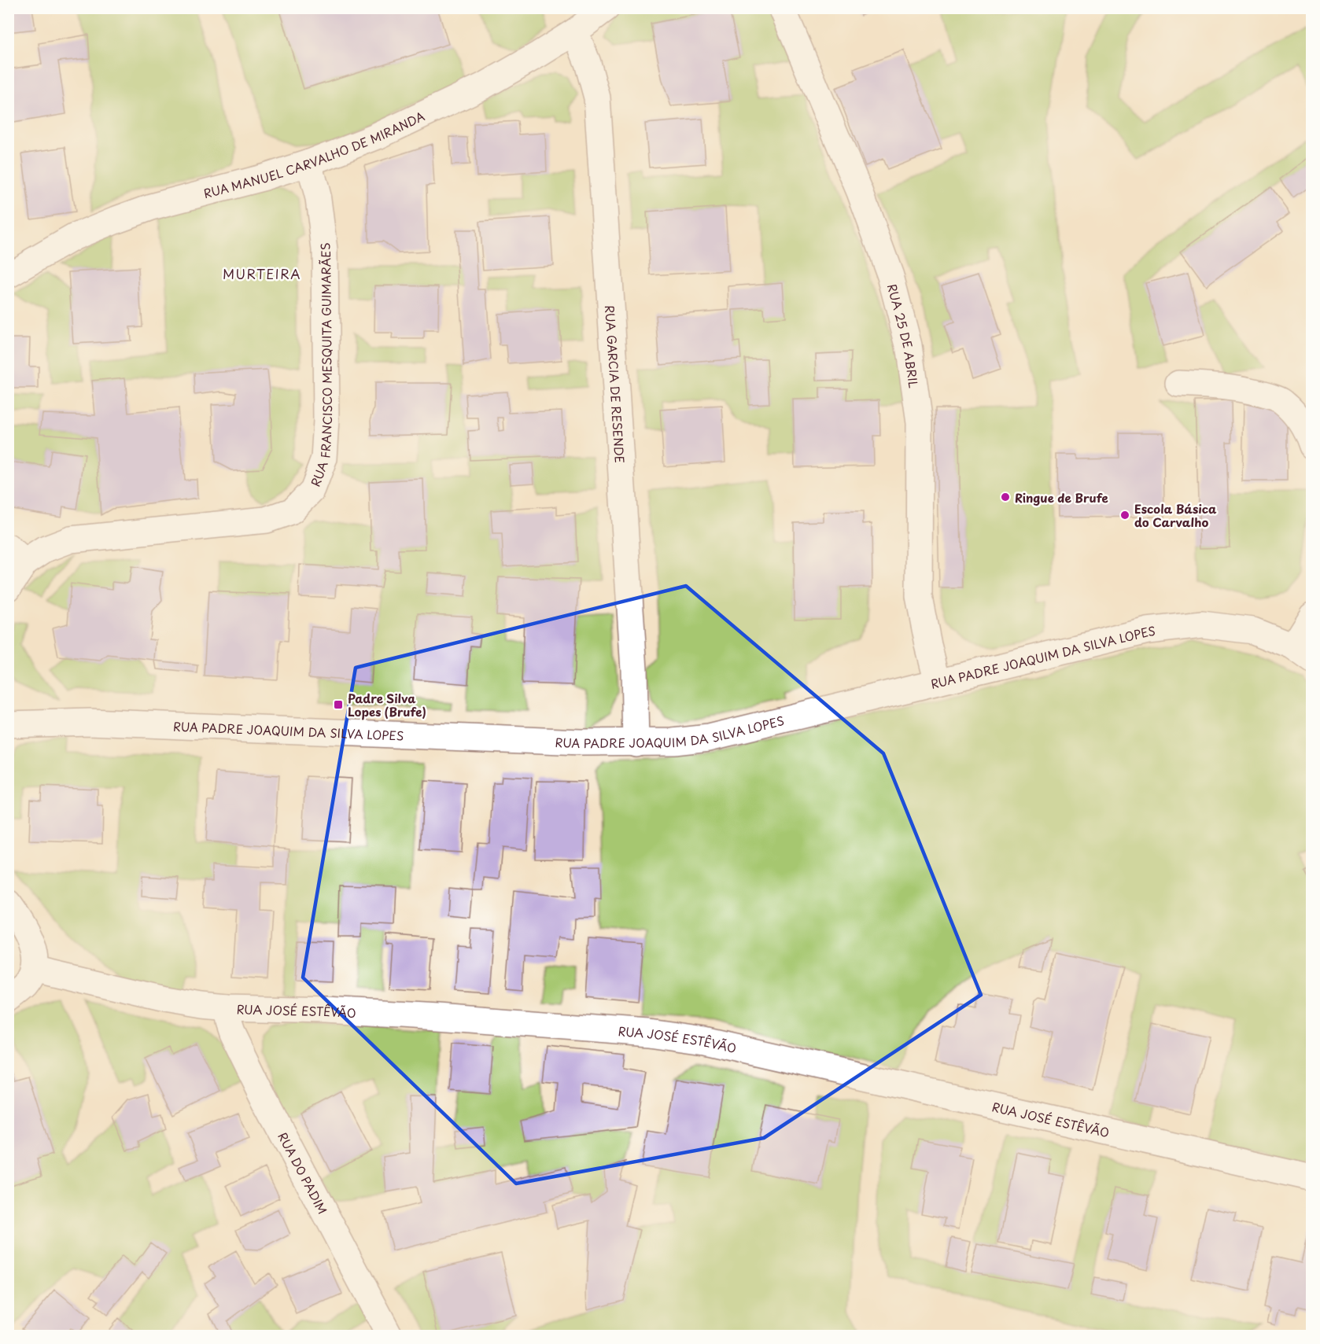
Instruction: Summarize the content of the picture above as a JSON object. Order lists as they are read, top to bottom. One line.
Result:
{"streets":{"street":["RUA MANUEL CARVALHO DE MIRANDA","RUA 25 DE ABRIL","RUA FRANCISCO MESQUITA GUIMARÃES","RUA GARCIA DE RESENDE","RUA PADRE JOAQUIM DA SILVA LOPES","RUA JOSÉ ESTÊVÃO","RUA DO PADIM"]},"crossings":[["RUA MANUEL CARVALHO DE MIRANDA","RUA FRANCISCO MESQUITA GUIMARÃES"],["RUA MANUEL CARVALHO DE MIRANDA","RUA GARCIA DE RESENDE"],["RUA 25 DE ABRIL","RUA PADRE JOAQUIM DA SILVA LOPES"],["RUA GARCIA DE RESENDE","RUA PADRE JOAQUIM DA SILVA LOPES"],["RUA JOSÉ ESTÊVÃO","RUA DO PADIM"]],"districts":["MURTEIRA"],"places":{"other":["Ringue de Brufe","Escola Básica do Carvalho"],"transit":["Padre Silva Lopes (Brufe)"]}}
